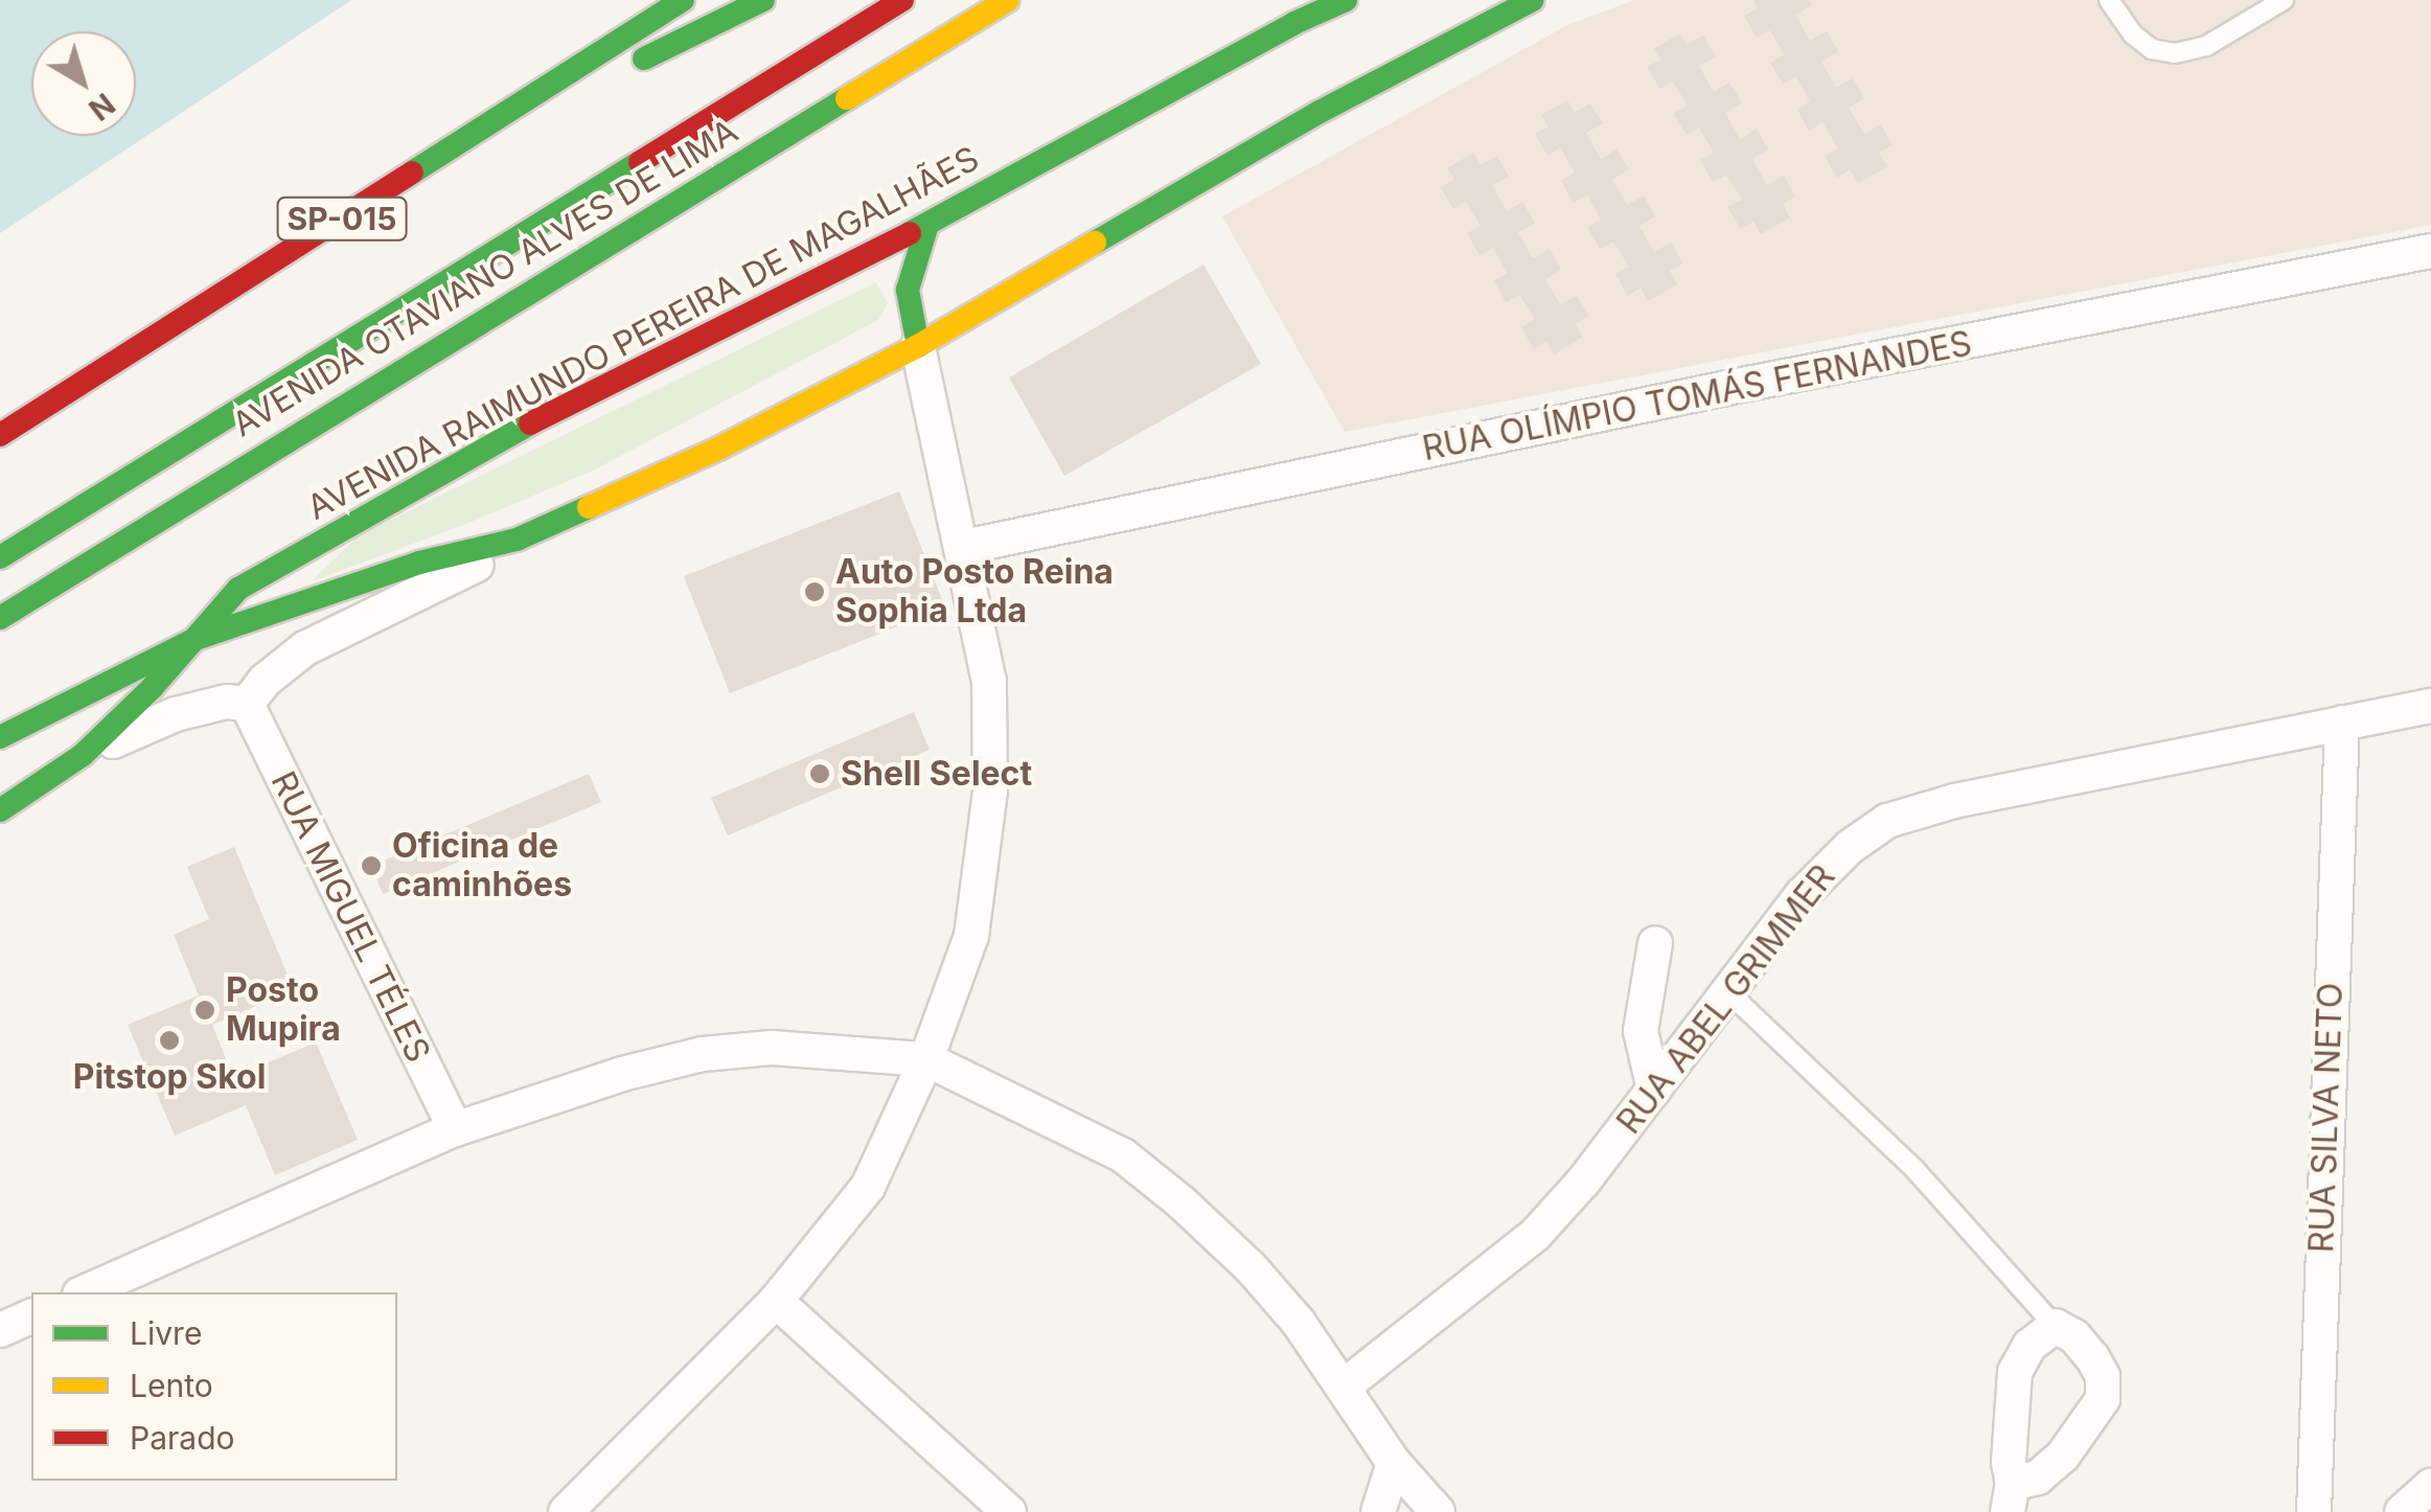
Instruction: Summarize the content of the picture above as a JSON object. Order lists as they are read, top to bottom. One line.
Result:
{"streets":{"main road":["SP-015","AVENIDA OTAVIANO ALVES DE LIMA","AVENIDA RAIMUNDO PEREIRA DE MAGALHÃES"],"street":["RUA OLÍMPIO TOMÁS FERNANDES","RUA MIGUEL TÉLES","RUA ABEL GRIMMER","RUA SILVA NETO"]},"crossings":[["RUA ABEL GRIMMER","RUA SILVA NETO"]],"places":["Auto Posto Reina Sophia Ltda","Shell Select","Oficina de caminhões","Posto Mupira","Pitstop Skol"],"legend":["Livre","Lento","Parado"],"north":"bottom right"}
